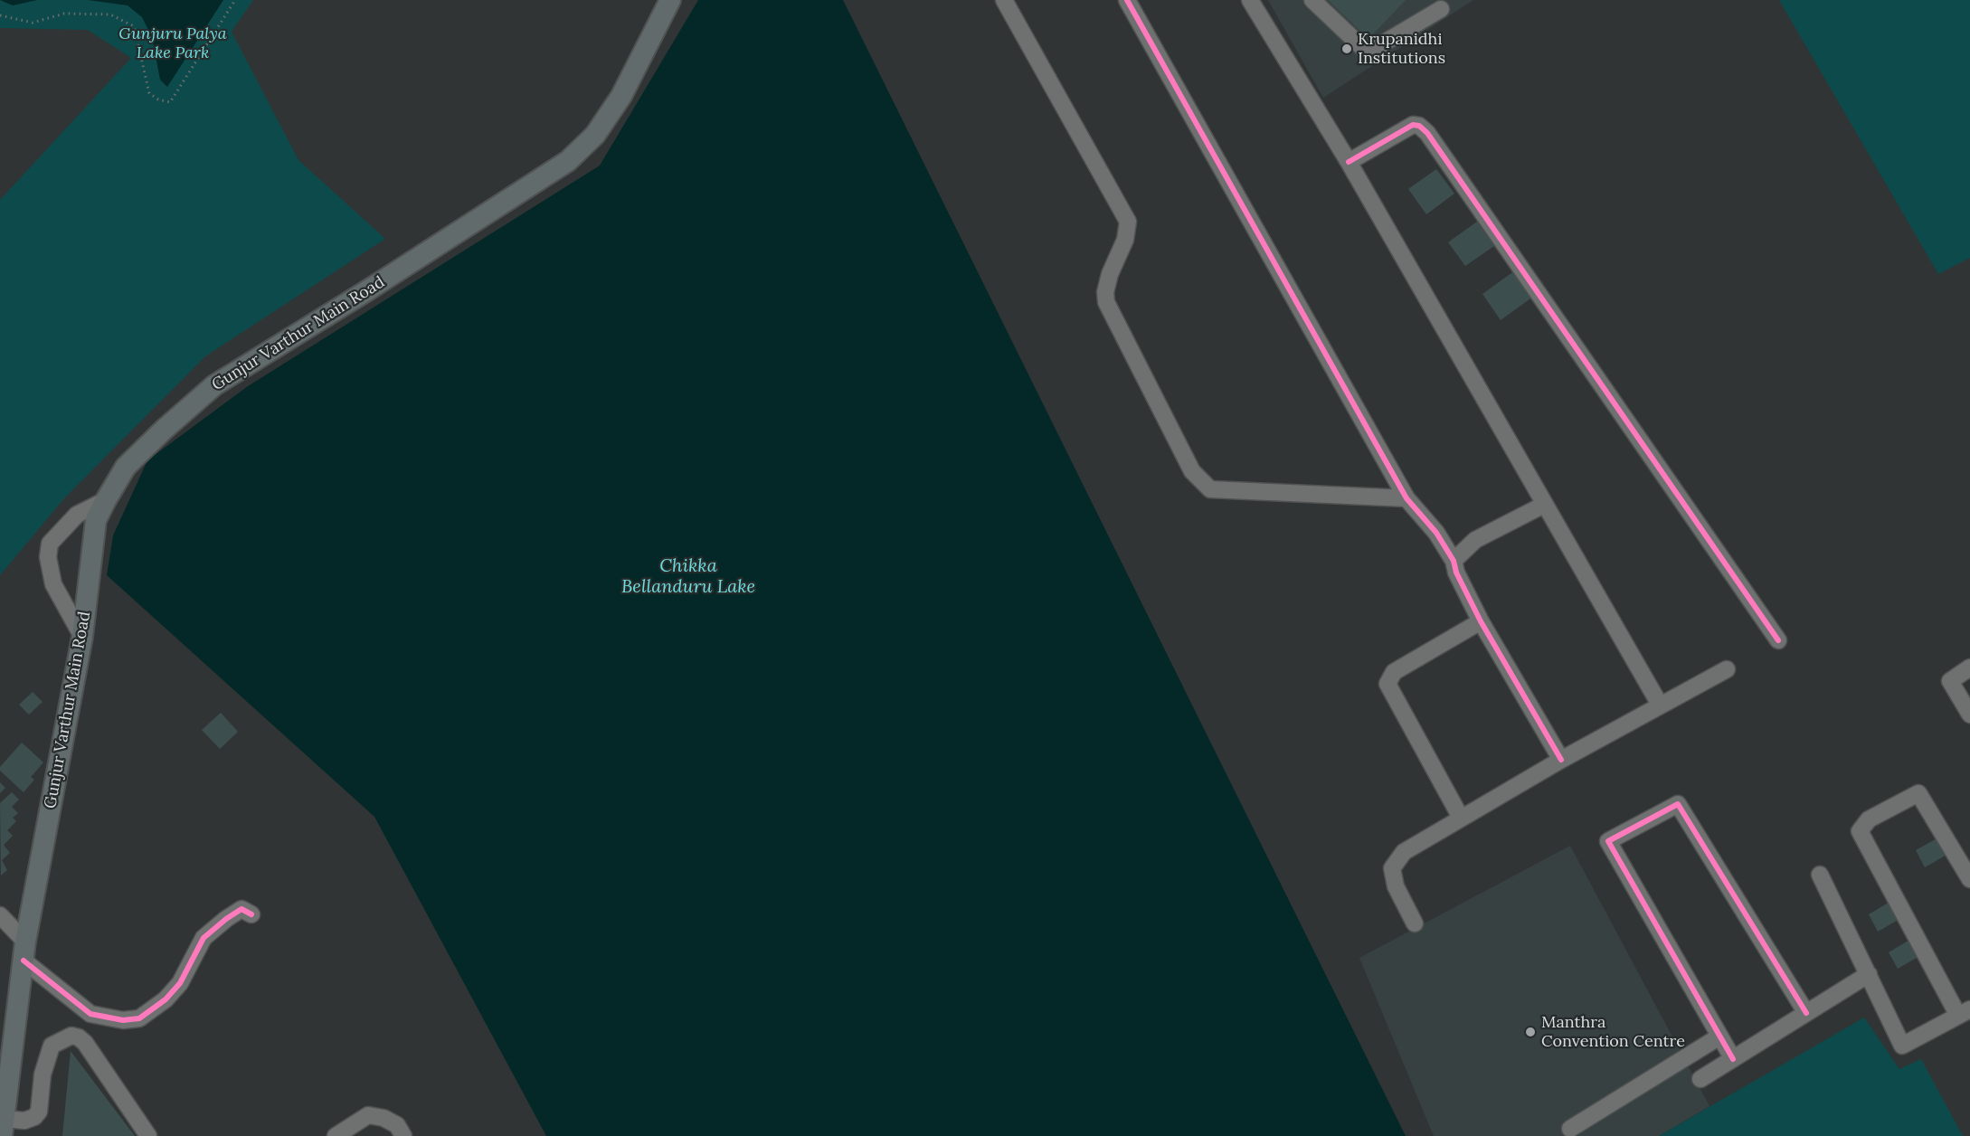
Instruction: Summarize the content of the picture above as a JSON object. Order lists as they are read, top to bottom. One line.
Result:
{"streets":{"main road":["Gunjur Varthur Main Road"]},"water":["Chikka Bellanduru Lake"],"parks":["Gunjuru Palya Lake Park"],"places":["Krupanidhi Institutions","Manthra Convention Centre"]}
